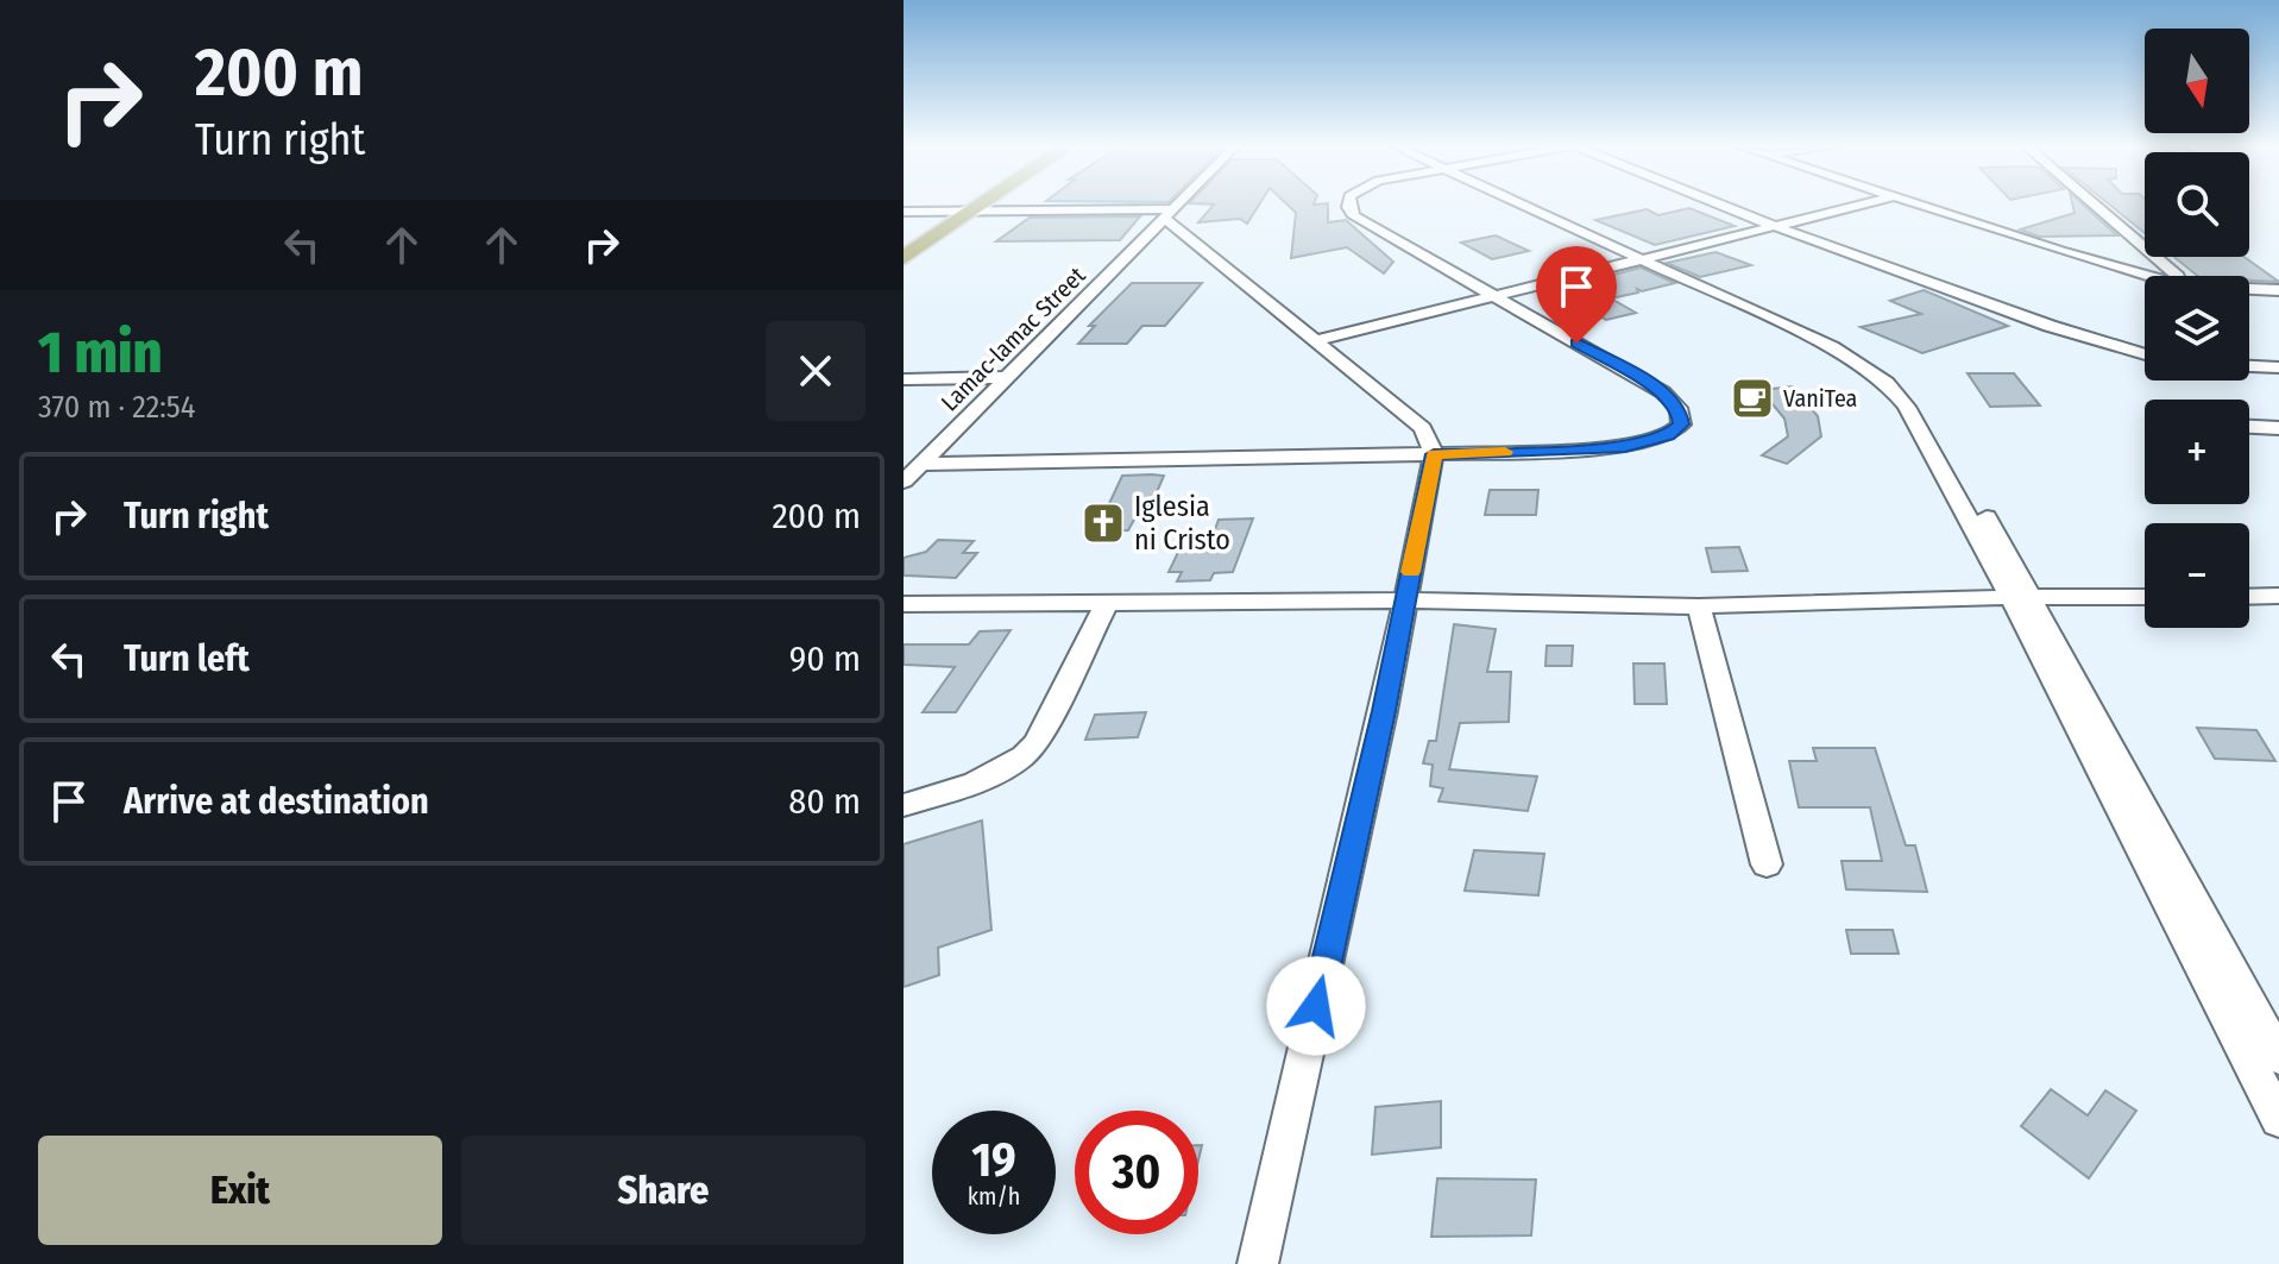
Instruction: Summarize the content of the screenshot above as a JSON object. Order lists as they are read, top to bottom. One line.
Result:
{"streets":{"street":["Lamac-lamac Street"]},"places":{"cafe":["VaniTea"],"church":["Iglesia ni Cristo"]},"north":"bottom","page":{"turn":["200 m","Turn right"],"map_buttons":["+","−"],"heading":["1 min","370 m · 22:54"],"list":[{"name":"Turn right","value":"200 m"},{"name":"Turn left","value":"90 m"},{"name":"Arrive at destination","value":"80 m"}],"speed":"19 km/h","limit":"30","buttons":["Exit","Share"]}}
